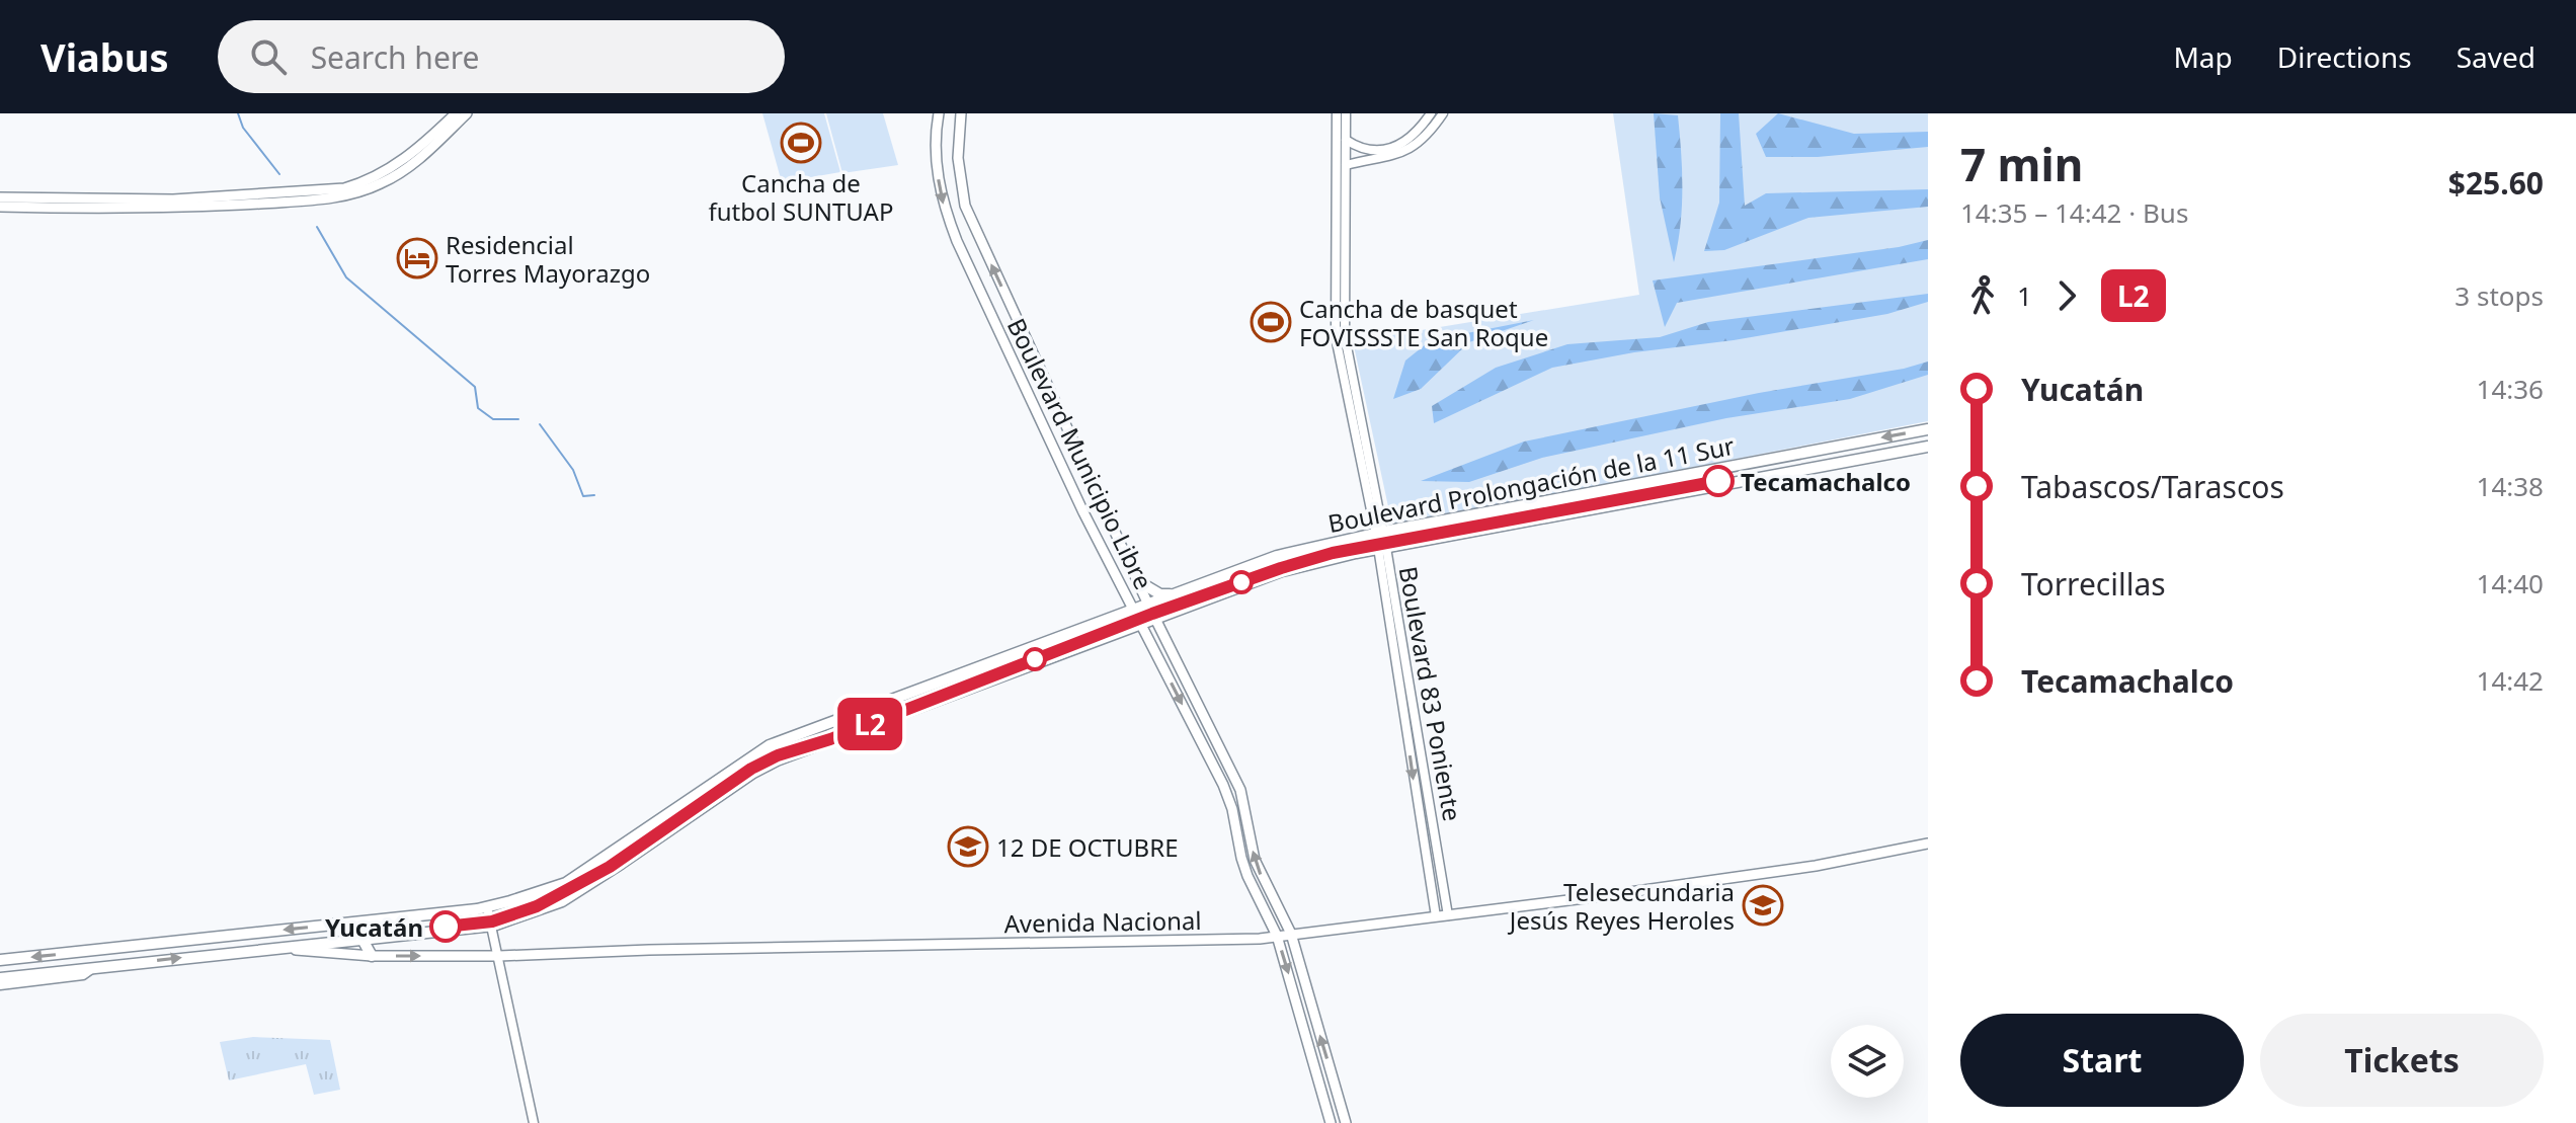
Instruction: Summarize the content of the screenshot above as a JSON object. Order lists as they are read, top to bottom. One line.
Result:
{"streets":{"main road":["Boulevard Municipio Libre","Boulevard Prolongación de la 11 Sur","Avenida Nacional"],"street":["Boulevard 83 Poniente"]},"crossings":[["Boulevard Municipio Libre","Boulevard Prolongación de la 11 Sur"],["Boulevard Municipio Libre","Avenida Nacional"],["Boulevard Prolongación de la 11 Sur","Boulevard 83 Poniente"],["Boulevard Prolongación de la 11 Sur","Avenida Nacional"],["Boulevard 83 Poniente","Avenida Nacional"]],"places":{"sports":["Cancha de futbol SUNTUAP","Cancha de basquet FOVISSSTE San Roque"],"hotel":["Residencial Torres Mayorazgo"],"other":["Tecamachalco","Yucatán"],"school or university":["12 DE OCTUBRE","Telesecundaria Jesús Reyes Heroles"]},"lines":["bus line L2"],"page":{"header":"Viabus","search":"Search here","nav":["Map","Directions","Saved"],"on_map":"L2","heading":["7 min","14:35 – 14:42 · Bus","$25.60"],"legs":["1","L2","3 stops"],"list":[{"name":"Yucatán","value":"14:36"},{"name":"Tabascos/Tarascos","value":"14:38"},{"name":"Torrecillas","value":"14:40"},{"name":"Tecamachalco","value":"14:42"}],"buttons":["Start","Tickets"]}}
